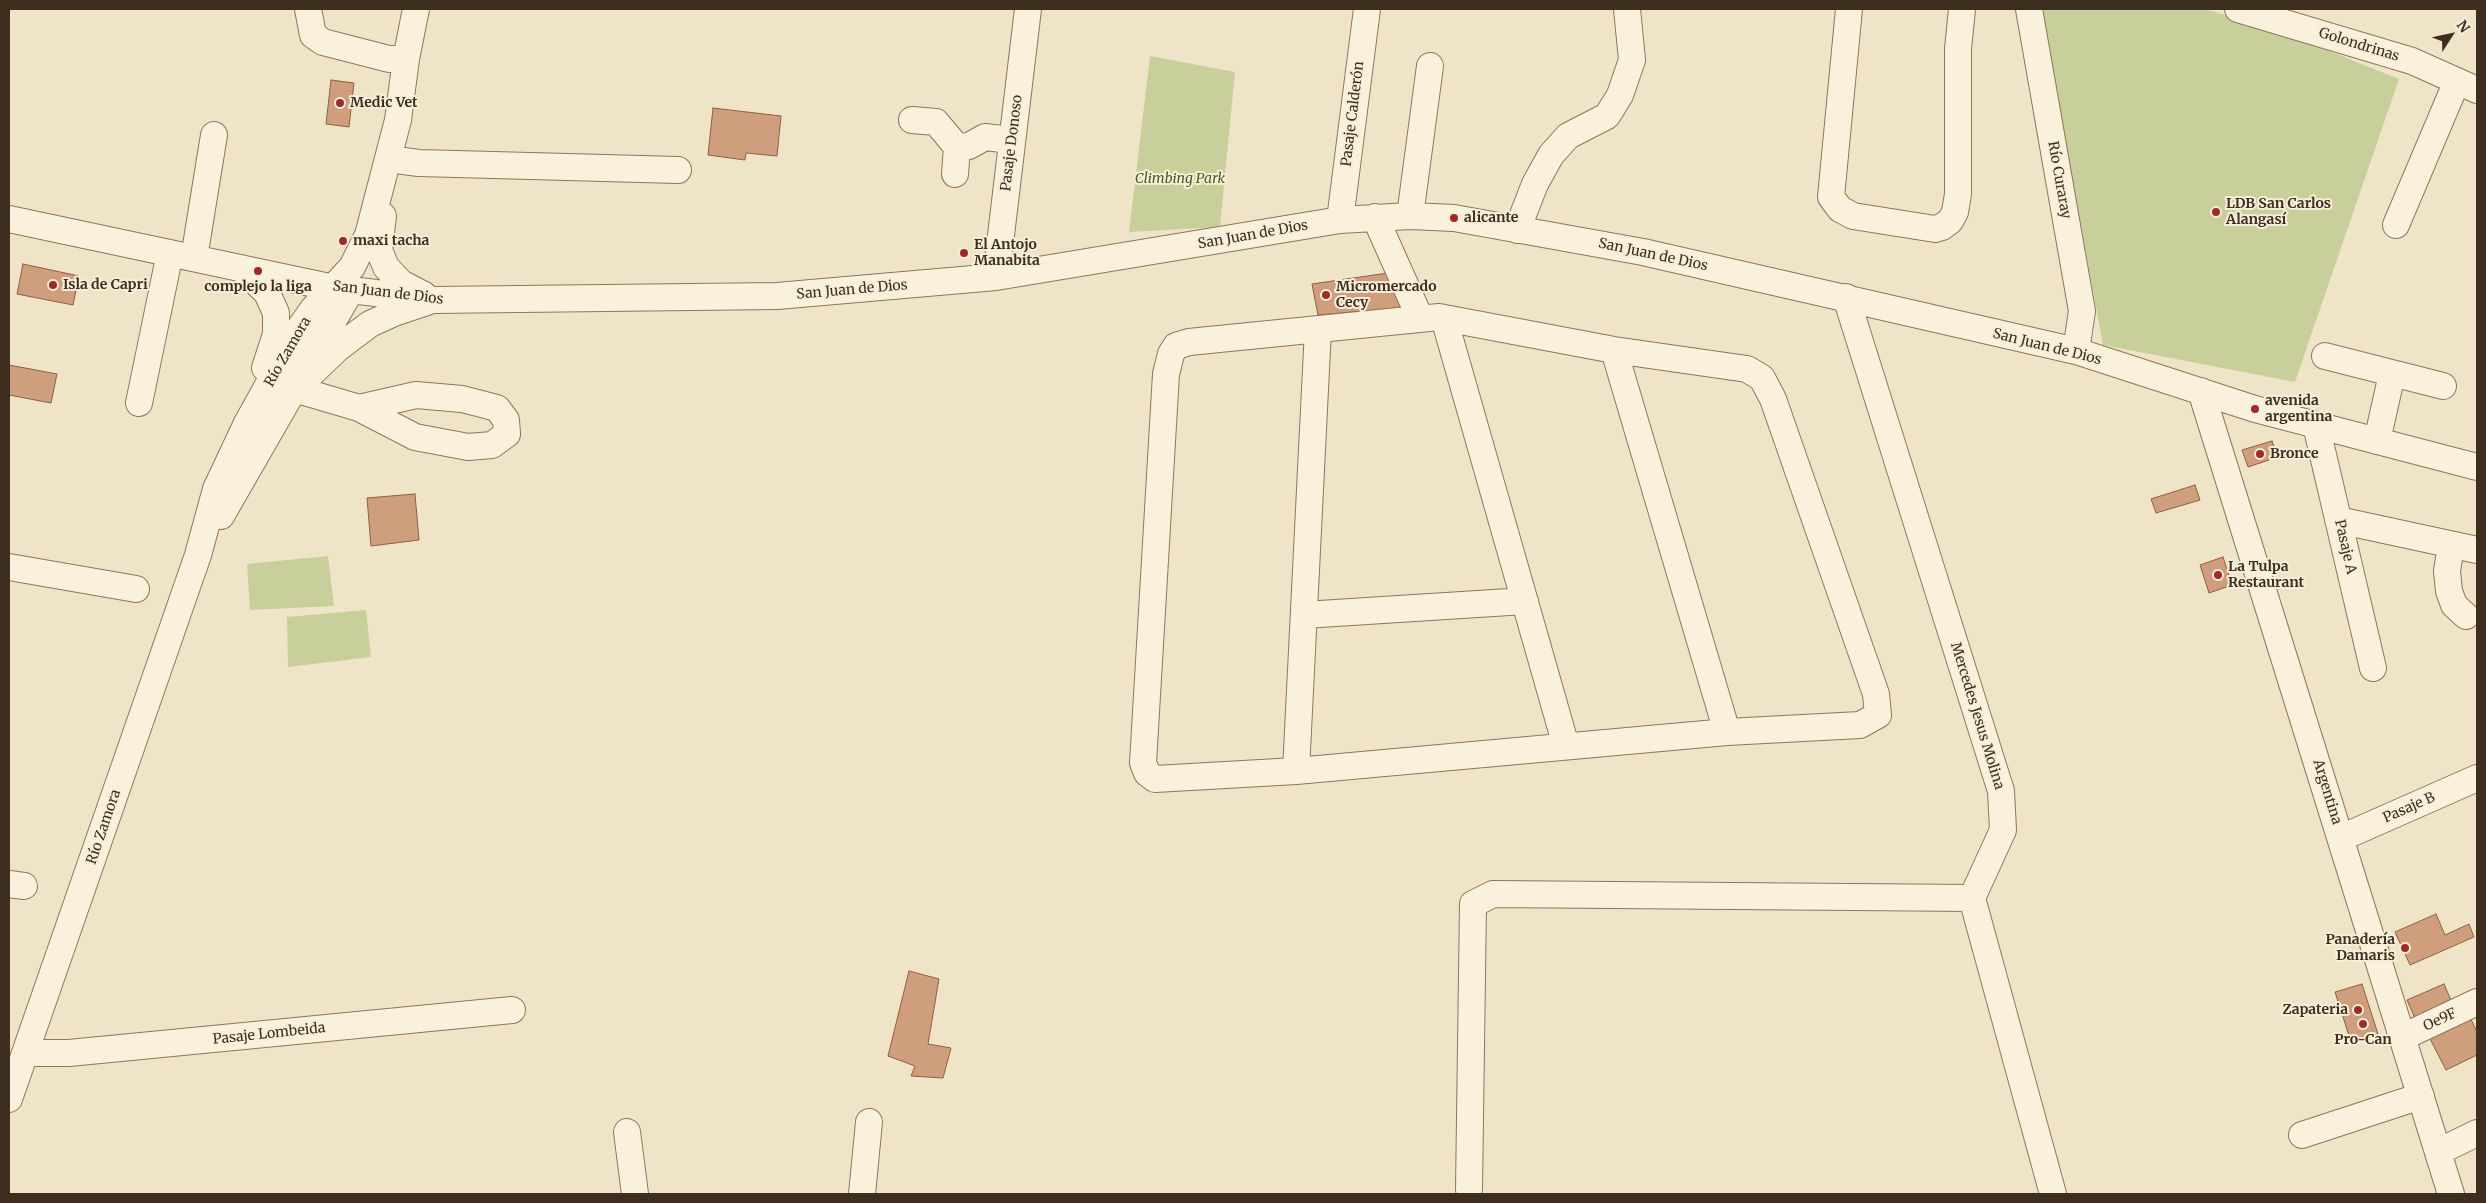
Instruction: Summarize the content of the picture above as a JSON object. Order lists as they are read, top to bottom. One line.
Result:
{"streets":{"street":["Golondrinas","Pasaje Calderón","Pasaje Donoso","Río Curaray","San Juan de Dios","Río Zamora","Pasaje A","Mercedes Jesus Molina","Argentina","Pasaje B","Oe9F","Pasaje Lombeida"]},"crossings":[["Pasaje Calderón","San Juan de Dios"],["Pasaje Donoso","San Juan de Dios"],["Río Curaray","San Juan de Dios"],["San Juan de Dios","Río Zamora"],["San Juan de Dios","Pasaje A"],["San Juan de Dios","Mercedes Jesus Molina"],["San Juan de Dios","Argentina"],["Río Zamora","Pasaje Lombeida"],["Argentina","Pasaje B"],["Argentina","Oe9F"]],"parks":["Climbing Park"],"places":["Medic Vet","LDB San Carlos Alangasí","alicante","maxi tacha","El Antojo Manabita","complejo la liga","Isla de Capri","Micromercado Cecy","avenida argentina","Bronce","La Tulpa Restaurant","Panadería Damaris","Zapateria","Pro-Can"],"north":"top right"}
